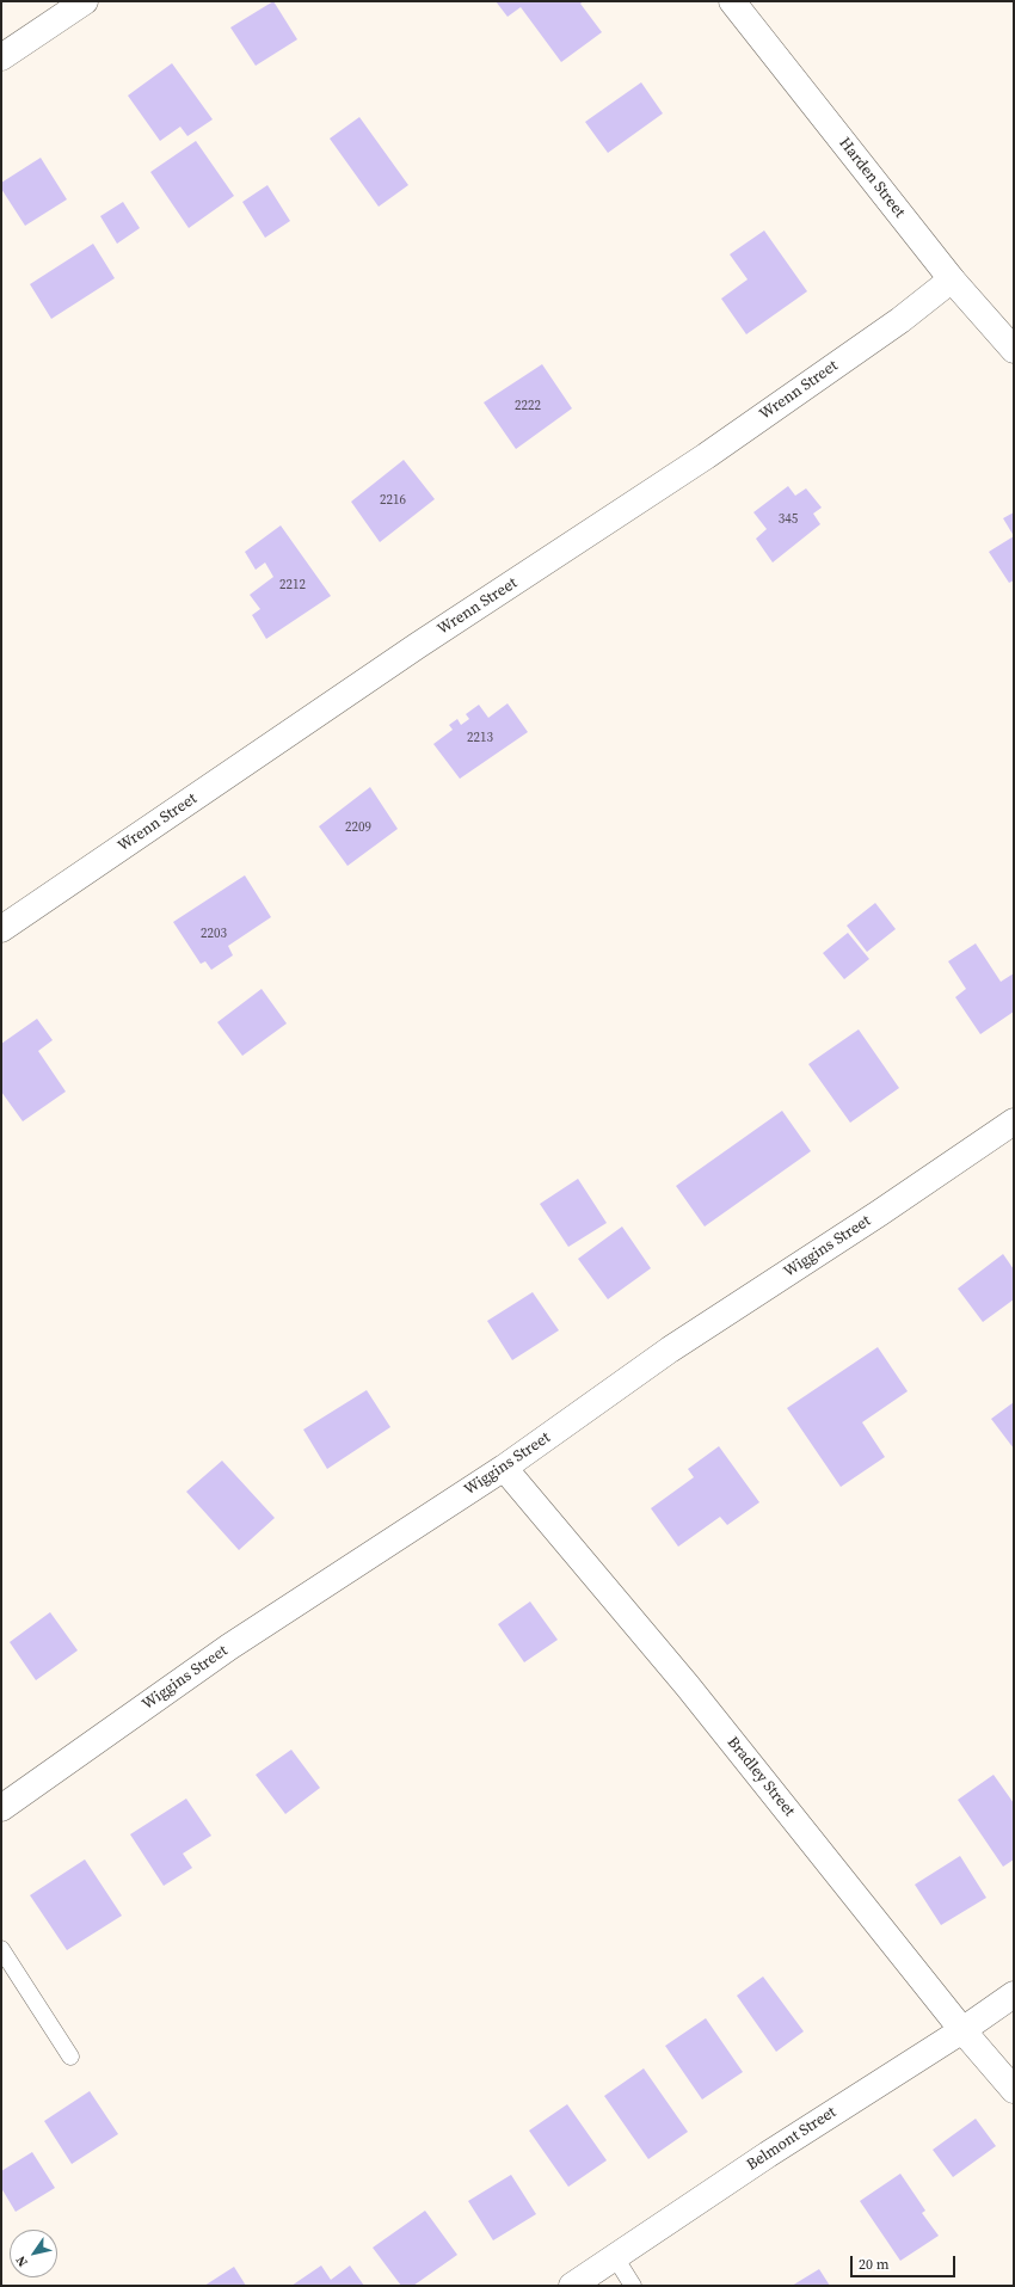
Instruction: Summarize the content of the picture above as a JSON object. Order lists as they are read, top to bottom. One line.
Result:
{"streets":{"street":["Harden Street","Wrenn Street","Wiggins Street","Bradley Street","Belmont Street"]},"crossings":[["Harden Street","Wrenn Street"],["Wiggins Street","Bradley Street"],["Bradley Street","Belmont Street"]],"house_numbers":["2222","2216","345","2212","2213","2209","2203"],"scale_bar":"20 m","north":"bottom left"}
